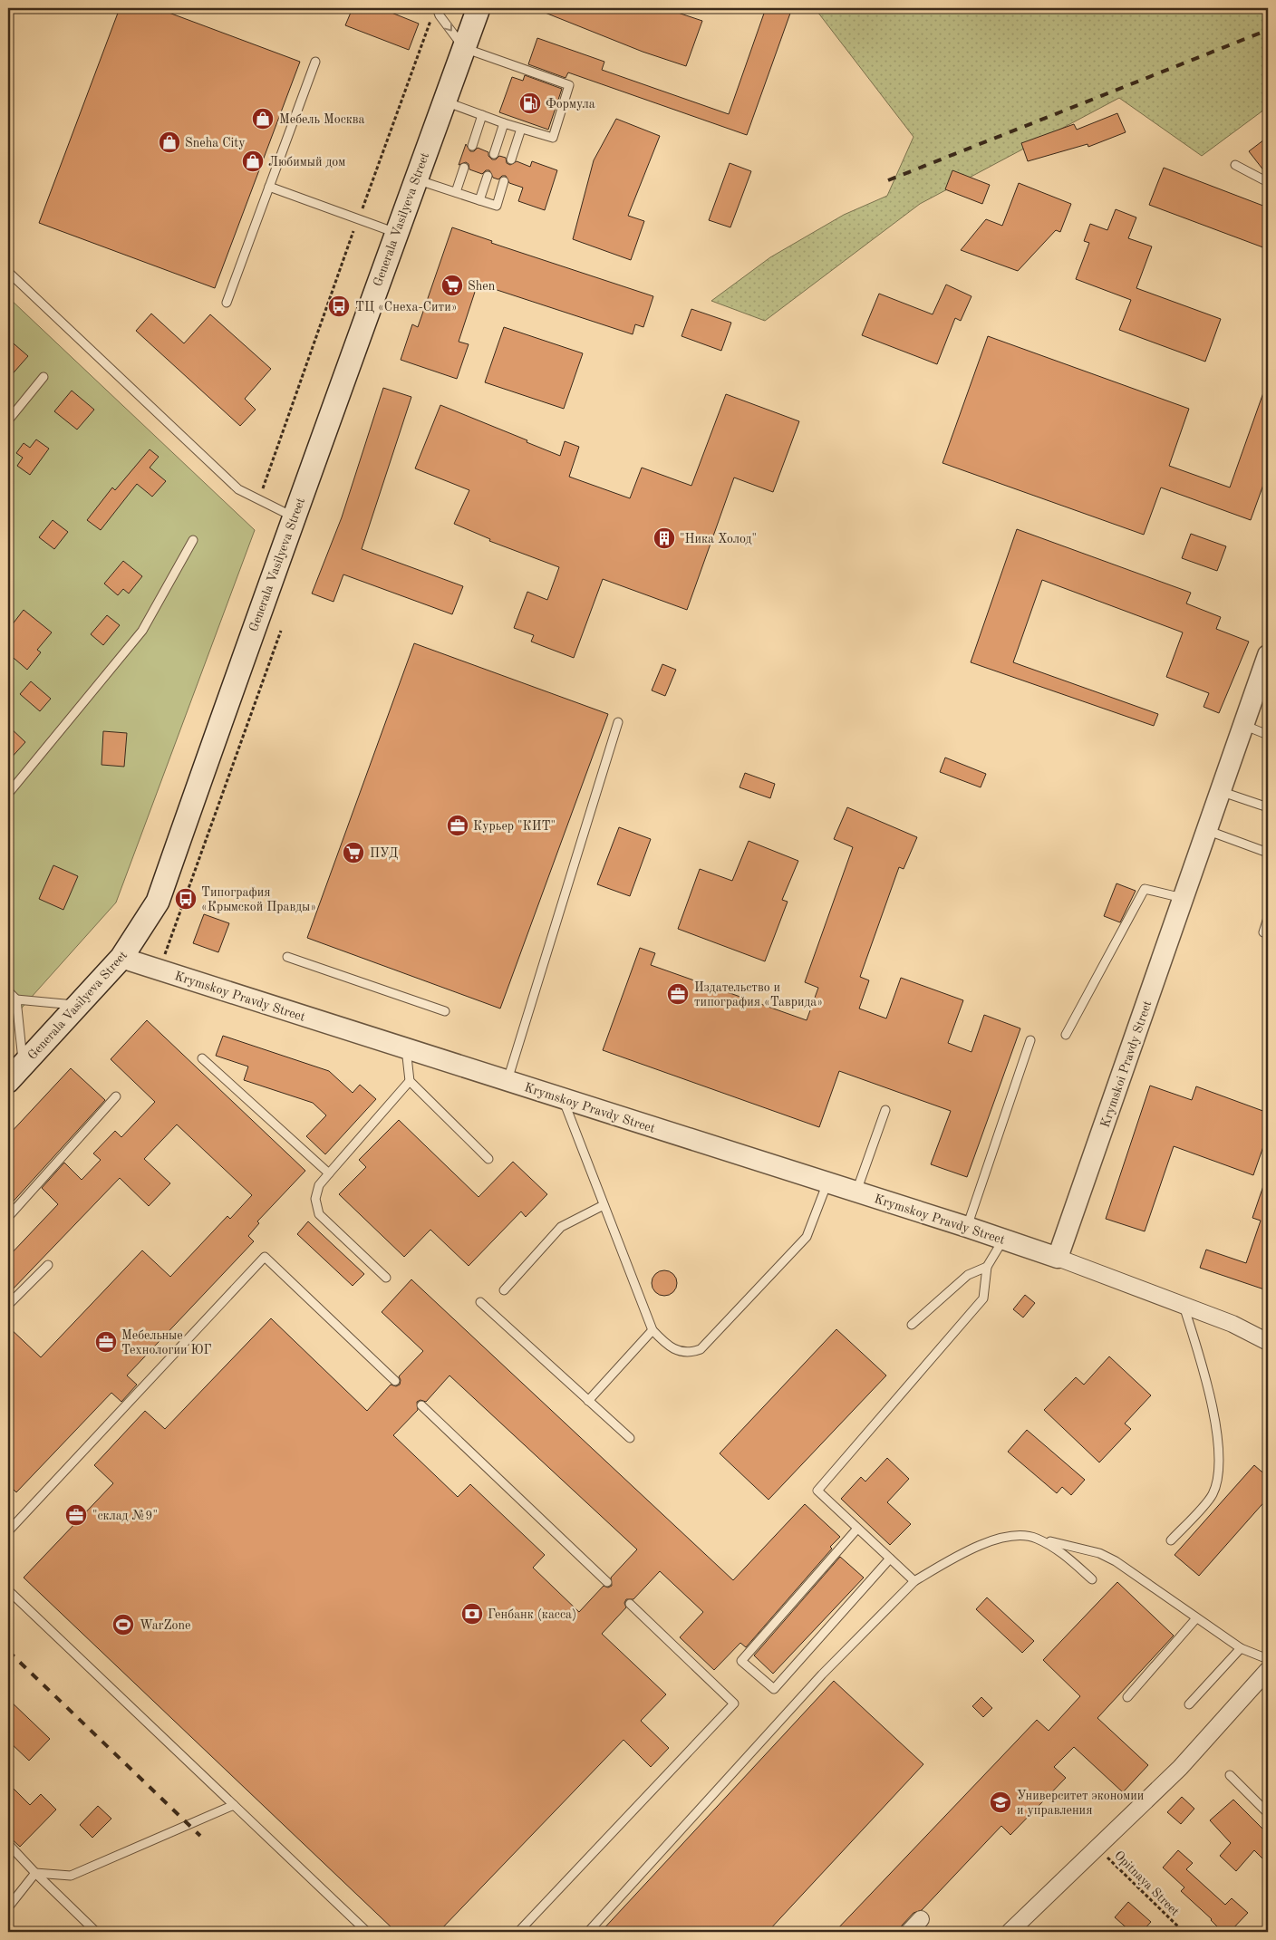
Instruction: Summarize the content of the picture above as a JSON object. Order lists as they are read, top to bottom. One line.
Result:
{"streets":{"main road":["Generala Vasilyeva Street"],"street":["Krymskoy Pravdy Street","Krymskoi Pravdy Street"],"path":["Opitnaya Street"]},"crossings":[["Generala Vasilyeva Street","Krymskoy Pravdy Street"],["Krymskoy Pravdy Street","Krymskoi Pravdy Street"]],"places":{"fuel station":["Формула"],"shop":["Мебель Москва","Sneha City","Любимый дом"],"supermarket":["Shen","ПУД"],"bus stop":["ТЦ «Снеха-Сити»","Типография «Крымской Правды»"],"building":["\"Ника Холод\""],"office":["Курьер \"КИТ\"","Издательство и типография «Таврида»","Мебельные Технологии ЮГ","\"склад №9\""],"bank":["Генбанк (касса)"],"sports":["WarZone"],"school or university":["Университет экономии и управления"]}}
